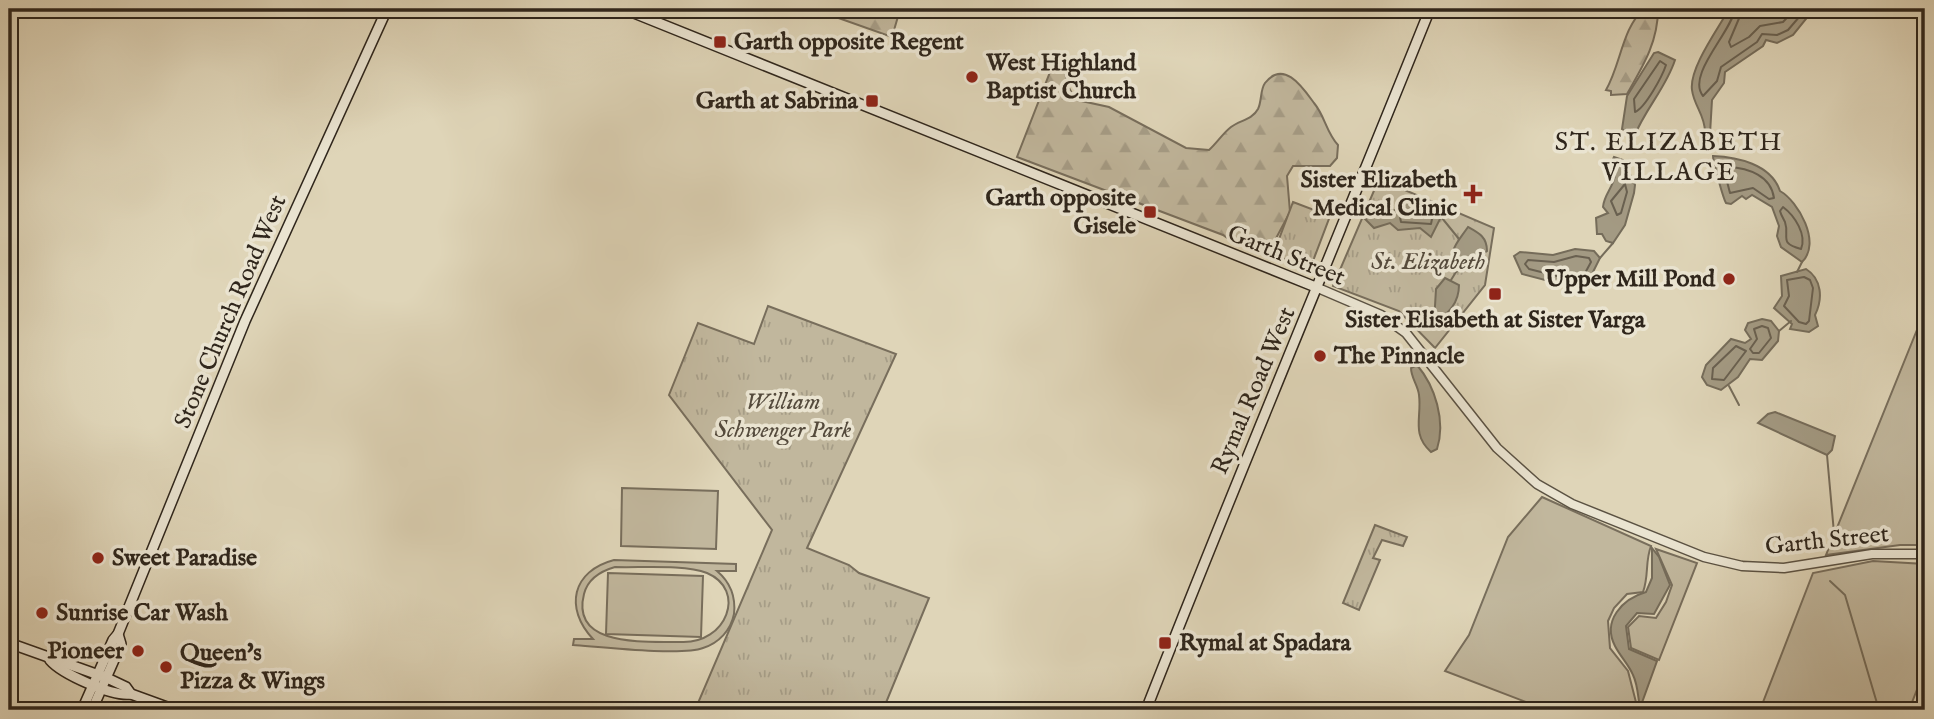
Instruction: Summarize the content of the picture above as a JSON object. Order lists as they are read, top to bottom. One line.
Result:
{"streets":{"main road":["Garth Street","Stone Church Road West","Rymal Road West"]},"crossings":[["Garth Street","Rymal Road West"]],"districts":["ST. ELIZABETH VILLAGE"],"parks":["St. Elizabeth","William Schwenger Park"],"places":{"transit":["Garth opposite Regent","Garth at Sabrina","Garth opposite Gisele","Sister Elisabeth at Sister Varga","Rymal at Spadara"],"other":["West Highland Baptist Church","Upper Mill Pond","The Pinnacle","Sweet Paradise","Sunrise Car Wash","Pioneer","Queen's Pizza & Wings"],"health":["Sister Elizabeth Medical Clinic"]}}
